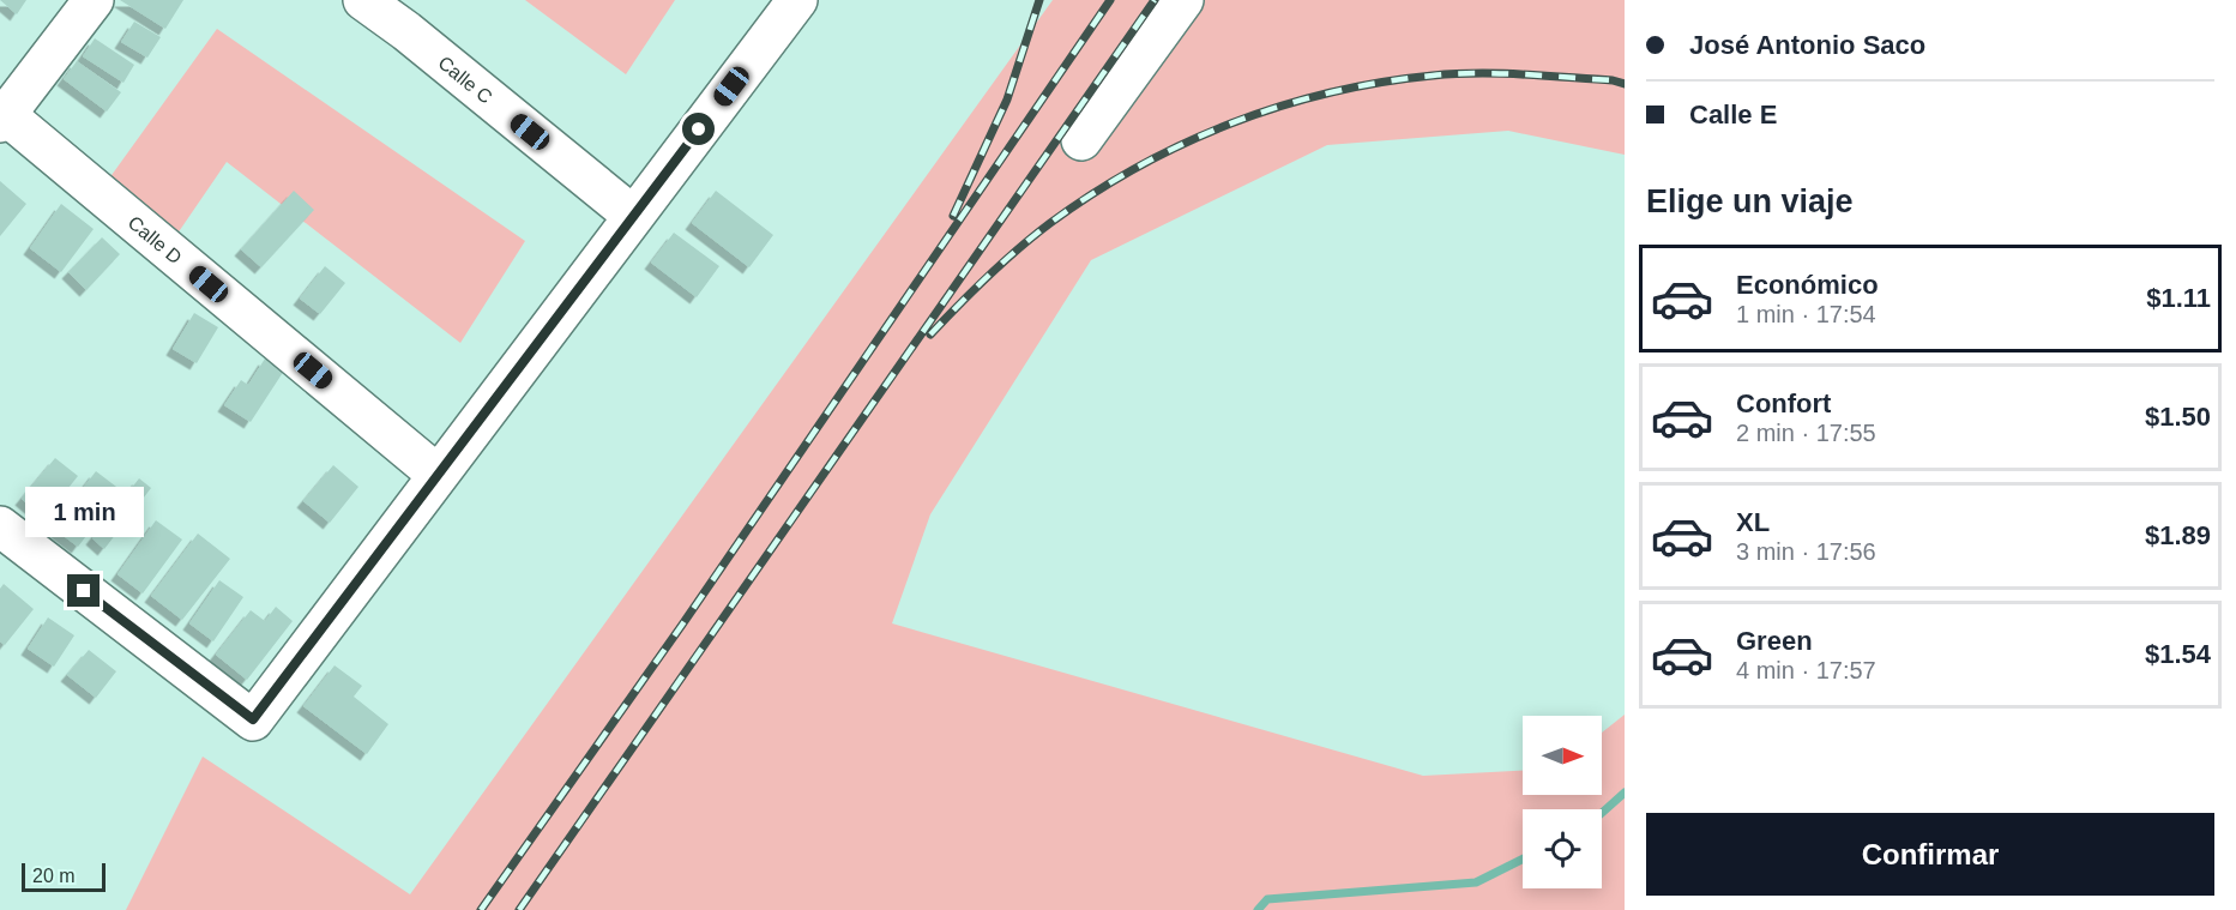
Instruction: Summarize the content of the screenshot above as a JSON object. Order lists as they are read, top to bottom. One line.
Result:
{"streets":{"street":["Calle C","Calle D"]},"scale_bar":"20 m","north":"right","page":{"banner":["José Antonio Saco","Calle E"],"heading":"Elige un viaje","list":[{"name":"Económico","note":"1 min · 17:54","value":"$1.11"},{"name":"Confort","note":"2 min · 17:55","value":"$1.50"},{"name":"XL","note":"3 min · 17:56","value":"$1.89"},{"name":"Green","note":"4 min · 17:57","value":"$1.54"}],"bubble":"1 min","buttons":"Confirmar","scale":"20 m"}}
